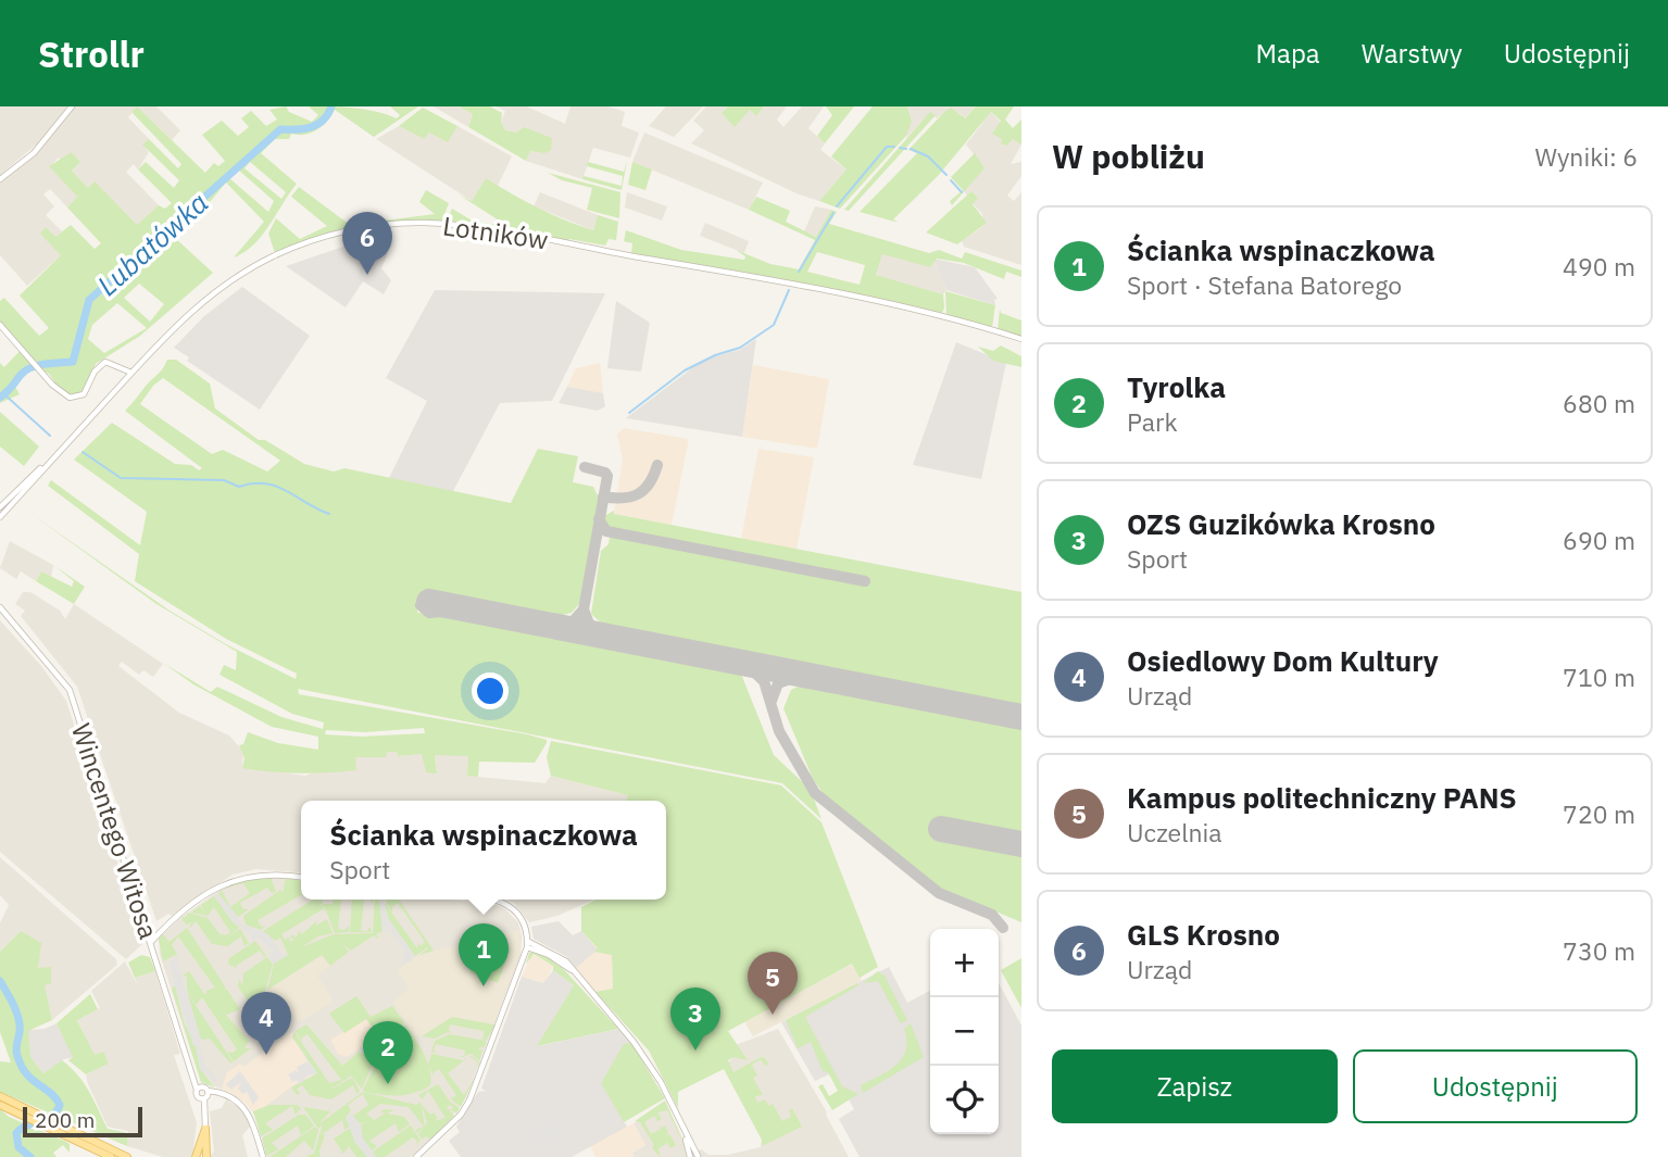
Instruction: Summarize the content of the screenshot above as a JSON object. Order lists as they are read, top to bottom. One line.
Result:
{"streets":{"street":["Lotników","Wincentego Witosa"]},"water":["Lubatówka"],"scale_bar":"200 m","page":{"header":"Strollr","nav":["Mapa","Warstwy","Udostępnij"],"heading":["W pobliżu","Wyniki: 6"],"list":[{"mark":"1","name":"Ścianka wspinaczkowa","note":"Sport · Stefana Batorego","value":"490 m"},{"mark":"2","name":"Tyrolka","note":"Park","value":"680 m"},{"mark":"3","name":"OZS Guzikówka Krosno","note":"Sport","value":"690 m"},{"mark":"4","name":"Osiedlowy Dom Kultury","note":"Urząd","value":"710 m"},{"mark":"5","name":"Kampus politechniczny PANS","note":"Uczelnia","value":"720 m"},{"mark":"6","name":"GLS Krosno","note":"Urząd","value":"730 m"}],"pins":["6","1","5","3","4","2"],"popup":["Ścianka wspinaczkowa","Sport"],"map_buttons":["+","−"],"buttons":["Zapisz","Udostępnij"],"scale":"200 m"}}
